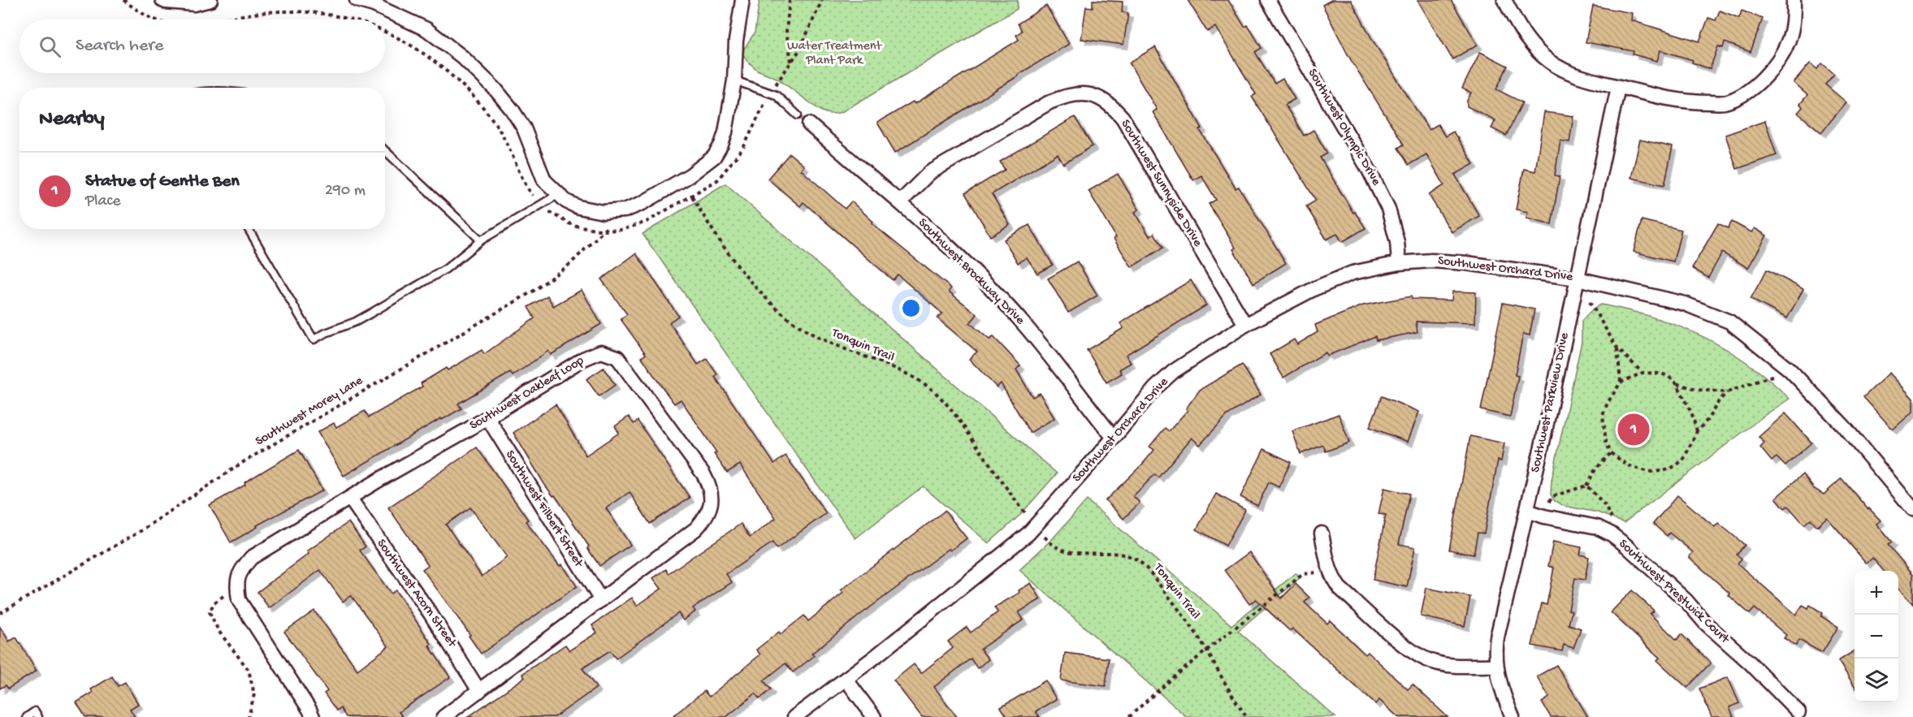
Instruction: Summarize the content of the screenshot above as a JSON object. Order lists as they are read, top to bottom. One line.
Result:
{"streets":{"street":["Southwest Olympic Drive","Southwest Sunnyside Drive","Southwest Orchard Drive","Southwest Brockway Drive","Southwest Oakleaf Loop","Southwest Parkview Drive","Southwest Filbert Street","Southwest Prestwick Court","Southwest Acorn Street"],"path":["Tonquin Trail","Southwest Morey Lane"]},"crossings":[["Southwest Olympic Drive","Southwest Orchard Drive"],["Southwest Sunnyside Drive","Southwest Orchard Drive"],["Southwest Sunnyside Drive","Southwest Brockway Drive"],["Southwest Orchard Drive","Southwest Brockway Drive"],["Southwest Orchard Drive","Southwest Parkview Drive"],["Southwest Oakleaf Loop","Southwest Filbert Street"],["Southwest Oakleaf Loop","Southwest Acorn Street"],["Southwest Parkview Drive","Southwest Prestwick Court"]],"parks":["Water Treatment Plant Park"],"page":{"search":"Search here","heading":"Nearby","list":[{"mark":"1","name":"Statue of Gentle Ben","note":"Place","value":"290 m"}],"pins":"1","map_buttons":["+","−"]}}
